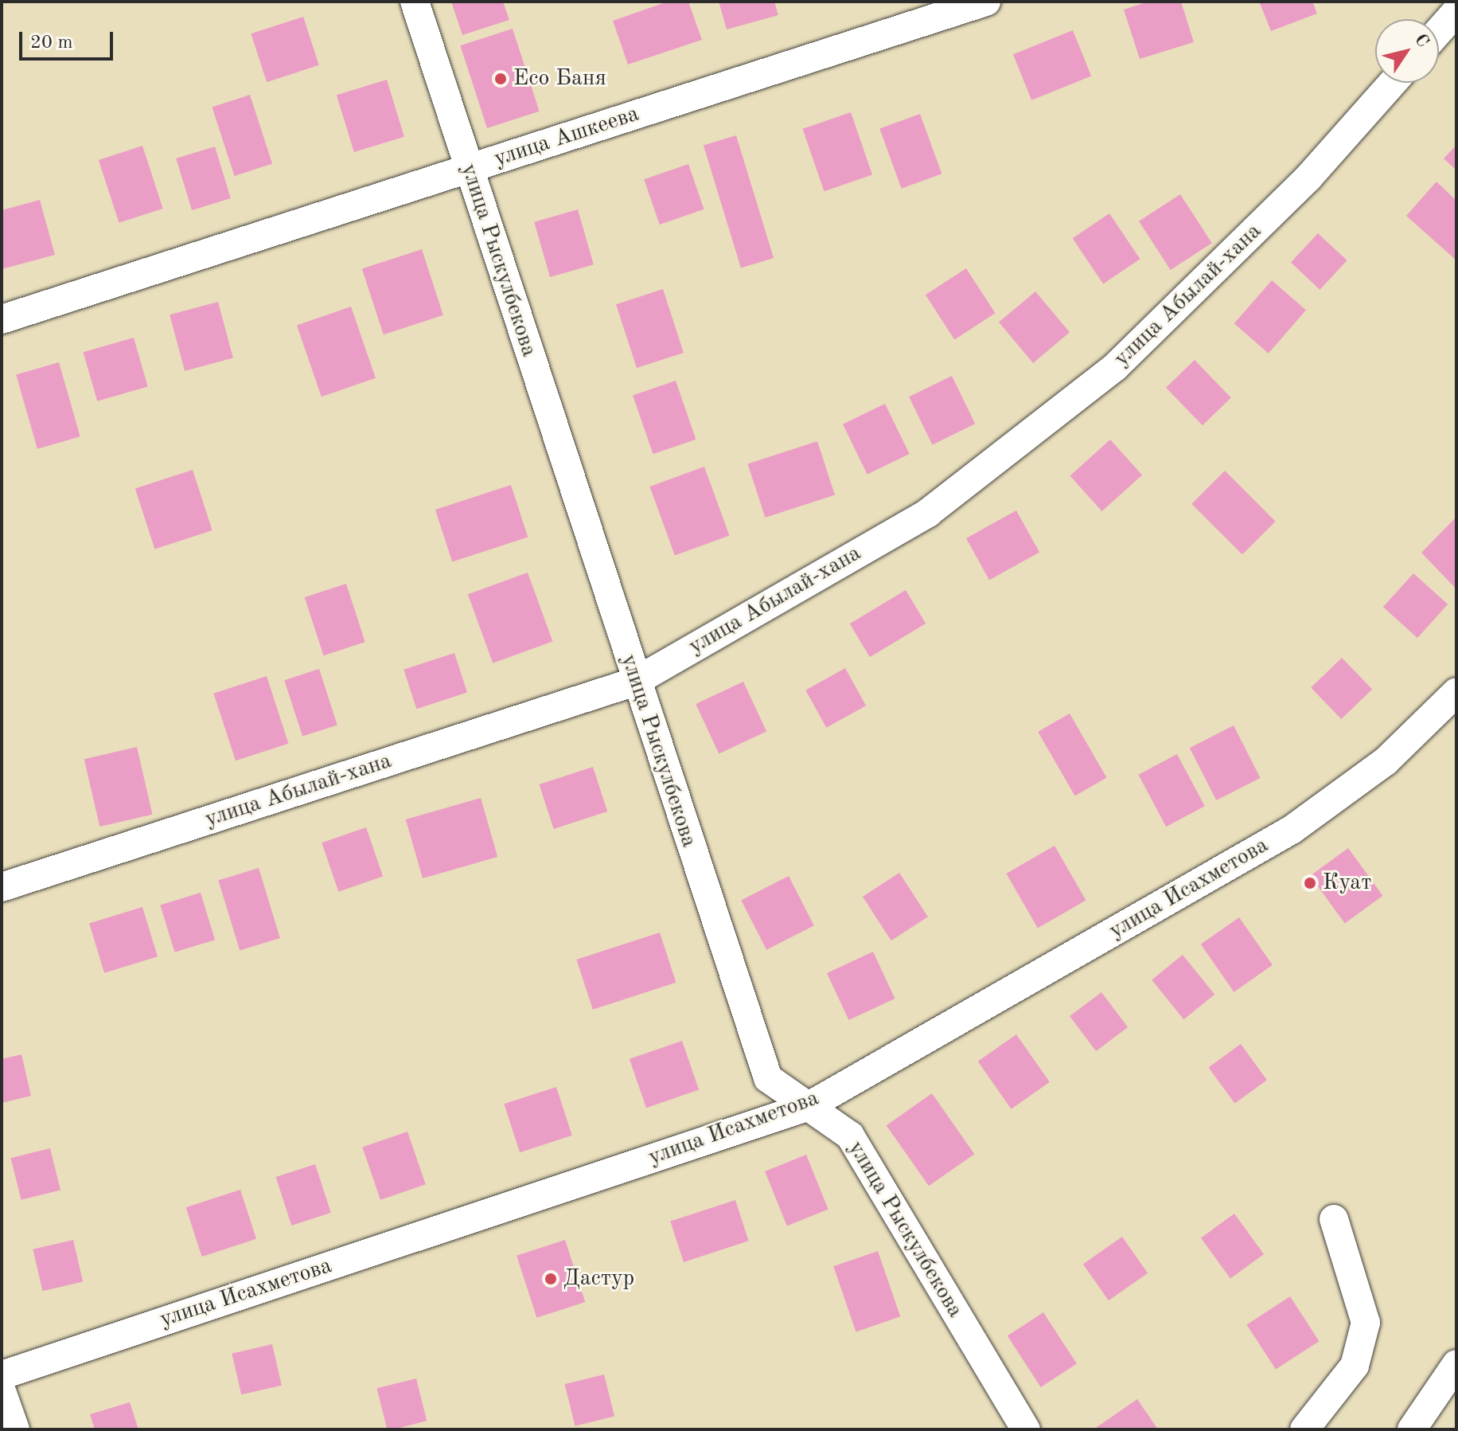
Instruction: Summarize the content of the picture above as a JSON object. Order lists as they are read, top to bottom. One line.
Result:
{"streets":{"street":["улица Ашкеева","улица Рыскулбекова","улица Абылай-хана","улица Исахметова"]},"crossings":[["улица Ашкеева","улица Рыскулбекова"],["улица Рыскулбекова","улица Абылай-хана"],["улица Рыскулбекова","улица Исахметова"]],"places":["Eco Баня","Куат","Дастур"],"scale_bar":"20 m","north":"top right"}
